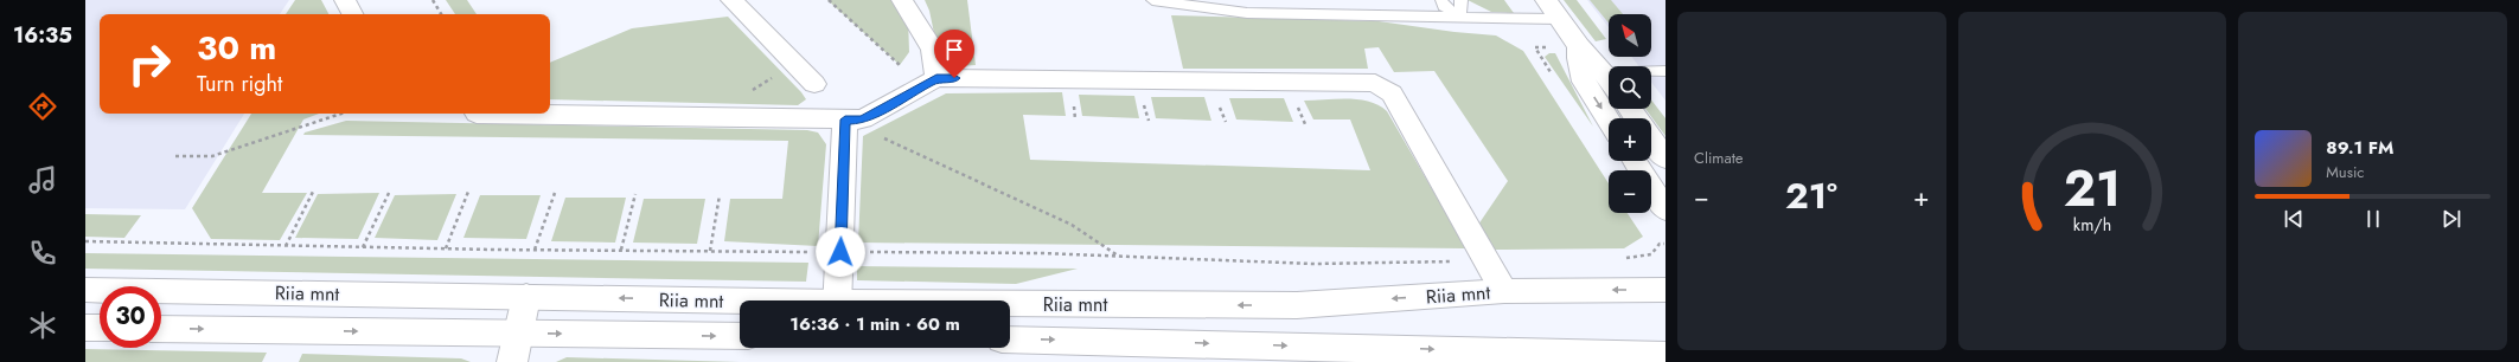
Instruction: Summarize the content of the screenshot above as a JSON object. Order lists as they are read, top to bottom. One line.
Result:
{"streets":{"main road":["Riia mnt"]},"north":"top left","page":{"tabs":"16:35","tile":"Climate","map_buttons":["+","−"],"turn":["30 m","Turn right"],"song":["89.1 FM","Music"],"heat":["−","21°","+"],"limit":"30","trip":"16:36 · 1 min · 60 m","gauge":["21","km/h"]}}
